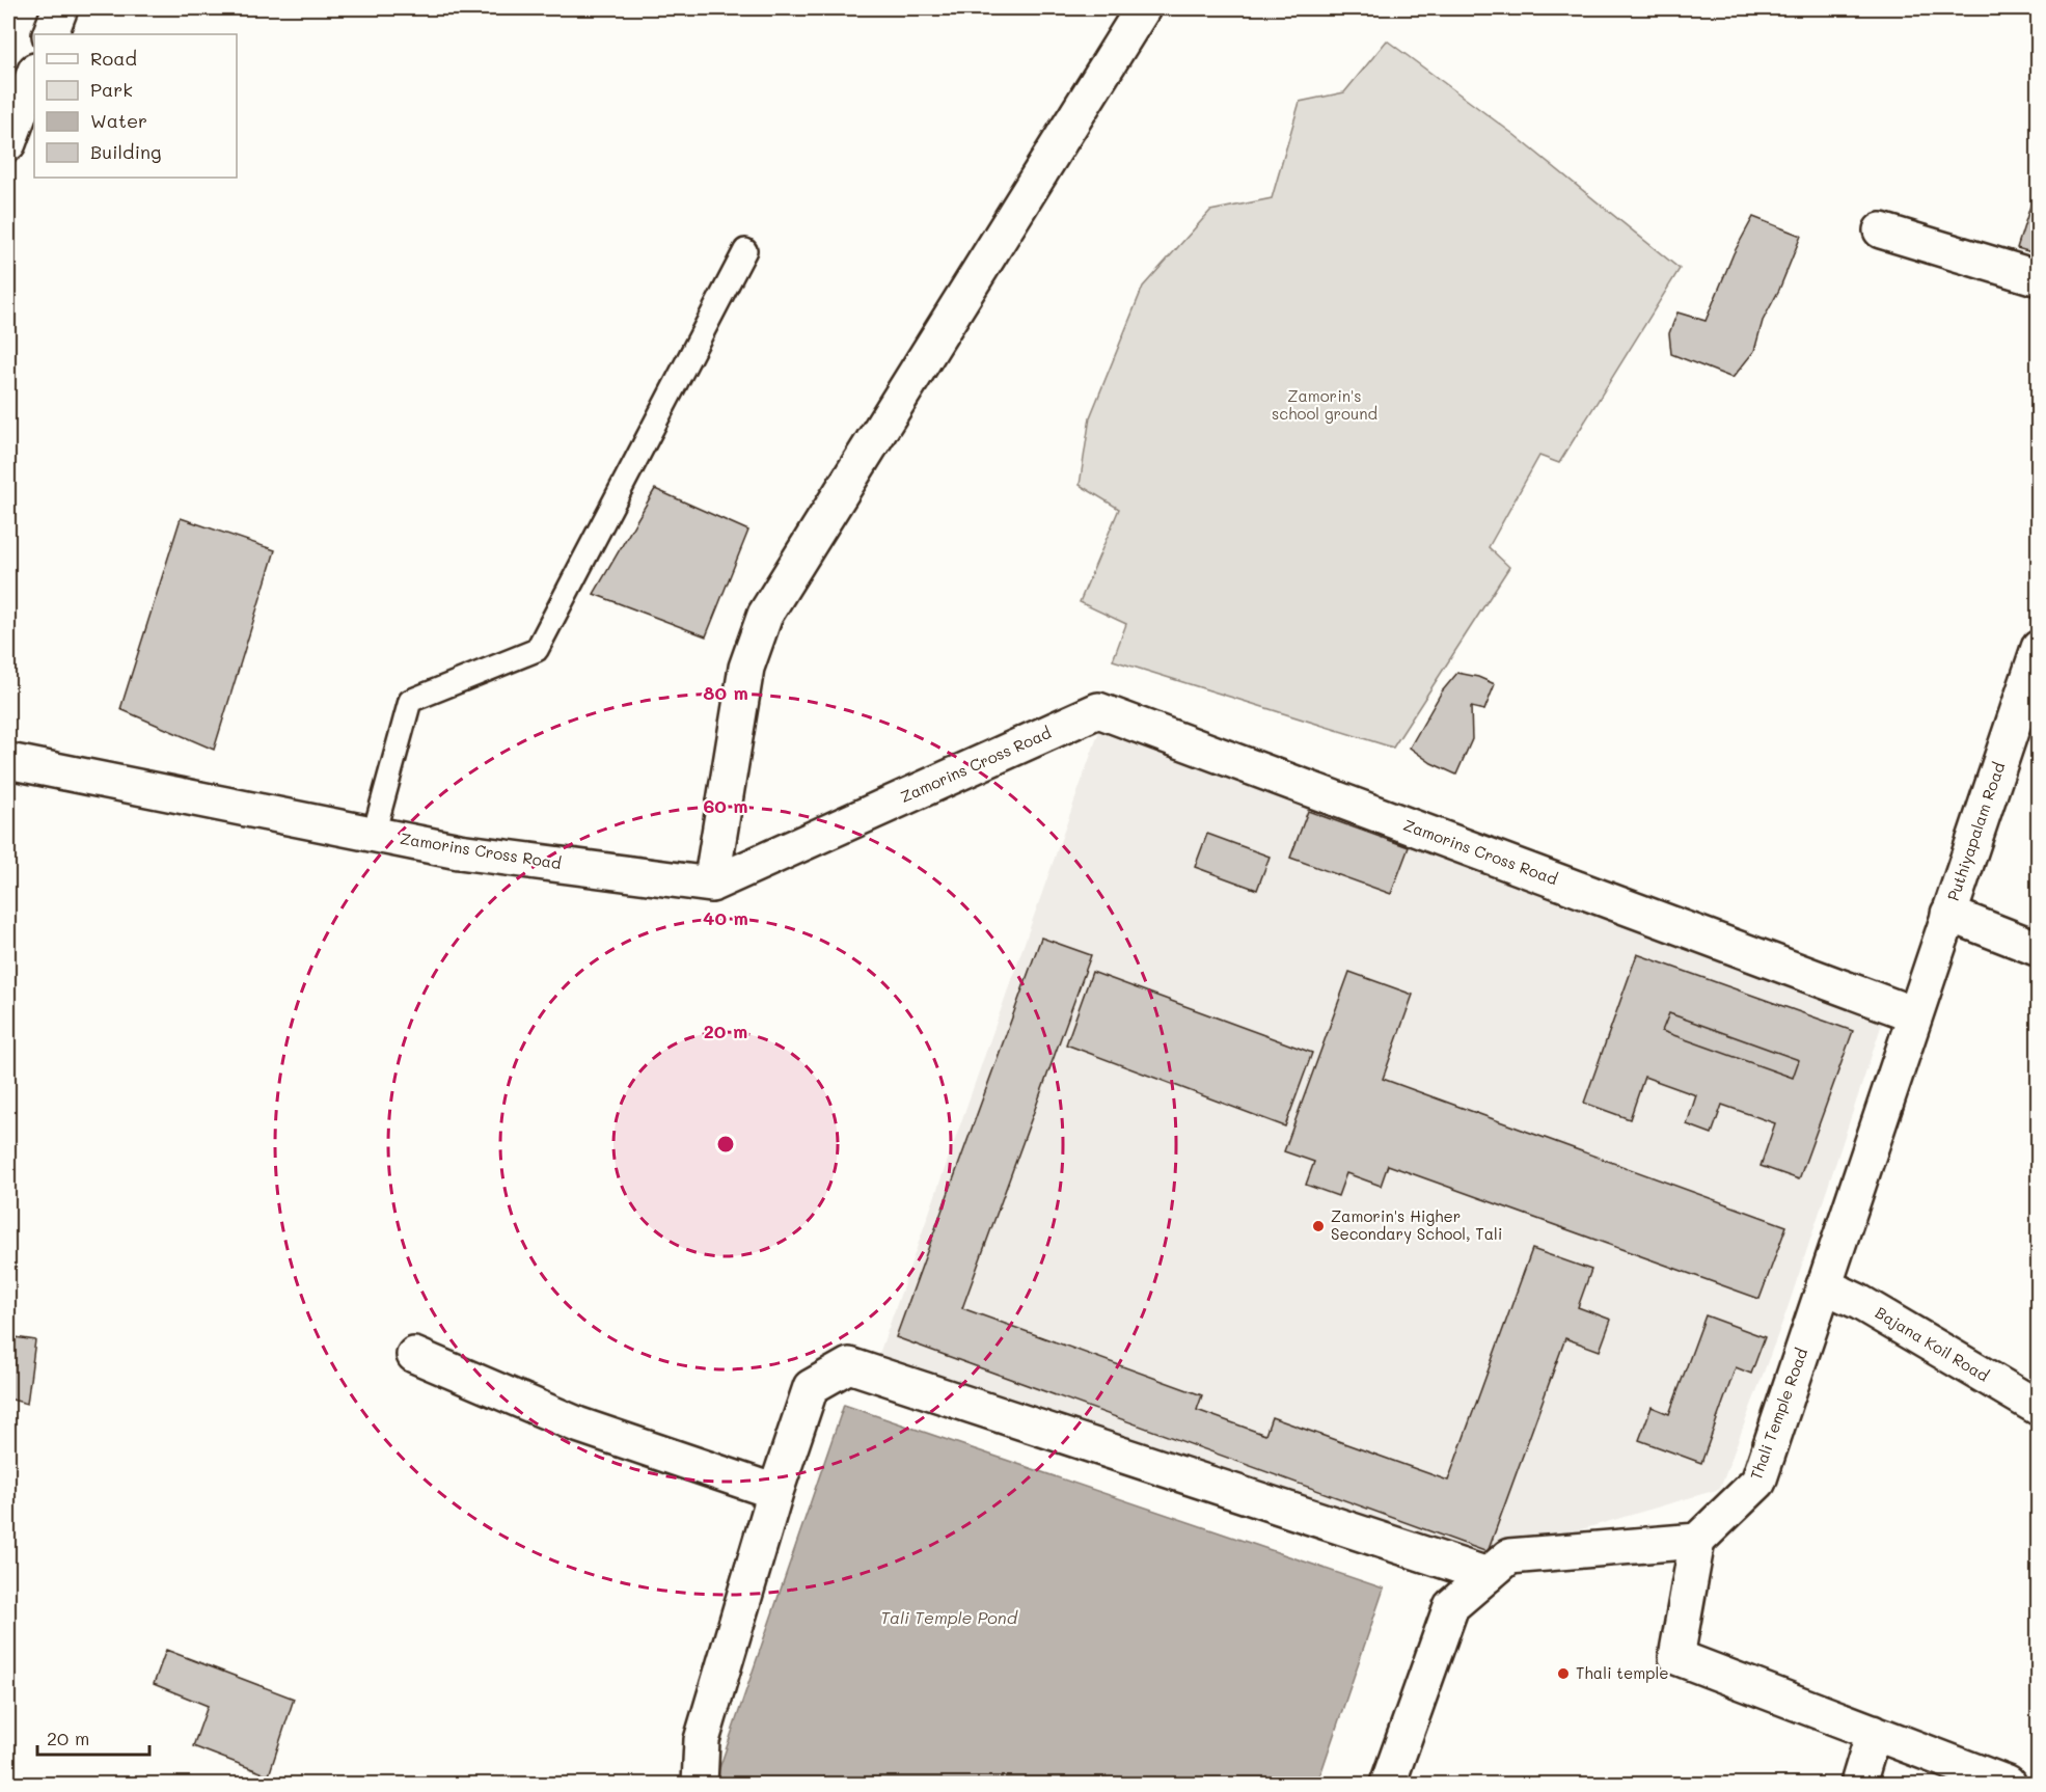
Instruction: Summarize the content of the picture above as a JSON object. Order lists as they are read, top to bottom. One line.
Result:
{"streets":{"street":["Zamorins Cross Road","Puthiyapalam Road","Bajana Koil Road","Thali Temple Road"]},"crossings":[["Zamorins Cross Road","Puthiyapalam Road"],["Zamorins Cross Road","Thali Temple Road"],["Puthiyapalam Road","Thali Temple Road"],["Bajana Koil Road","Thali Temple Road"]],"water":["Tali Temple Pond"],"parks":["Zamorin's school ground"],"places":["Zamorin's Higher Secondary School, Tali","Thali temple"],"legend":["Road","Park","Water","Building"],"scale_bar":"20 m","rings":["80 m","60 m","40 m","20 m"]}
